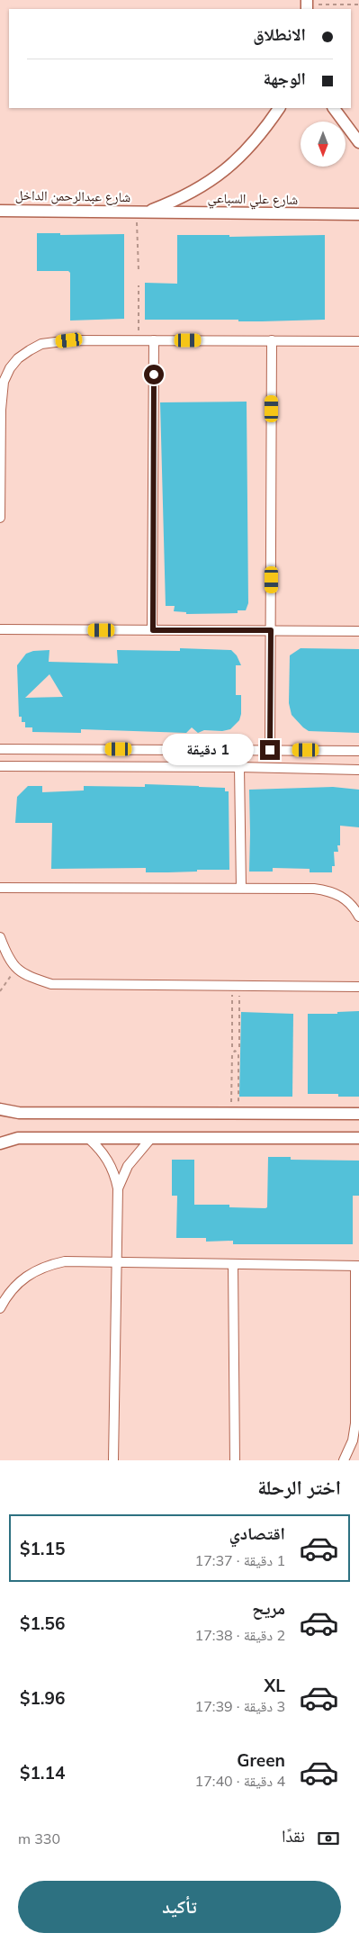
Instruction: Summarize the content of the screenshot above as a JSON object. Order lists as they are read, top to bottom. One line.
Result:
{"streets":{"street":["شارع عبدالرحمن الداخل","شارع علي السباعي"]},"crossings":[["شارع عبدالرحمن الداخل","شارع علي السباعي"]],"north":"bottom","page":{"banner":["الانطلاق","الوجهة"],"bubble":"1 دقيقة","heading":"اختر الرحلة","list":[{"name":"اقتصادي","note":"1 دقيقة · 17:37","value":"$1.15"},{"name":"مريح","note":"2 دقيقة · 17:38","value":"$1.56"},{"name":"XL","note":"3 دقيقة · 17:39","value":"$1.96"},{"name":"Green","note":"4 دقيقة · 17:40","value":"$1.14"}],"pay":["نقدًا","330 m"],"buttons":"تأكيد"}}
